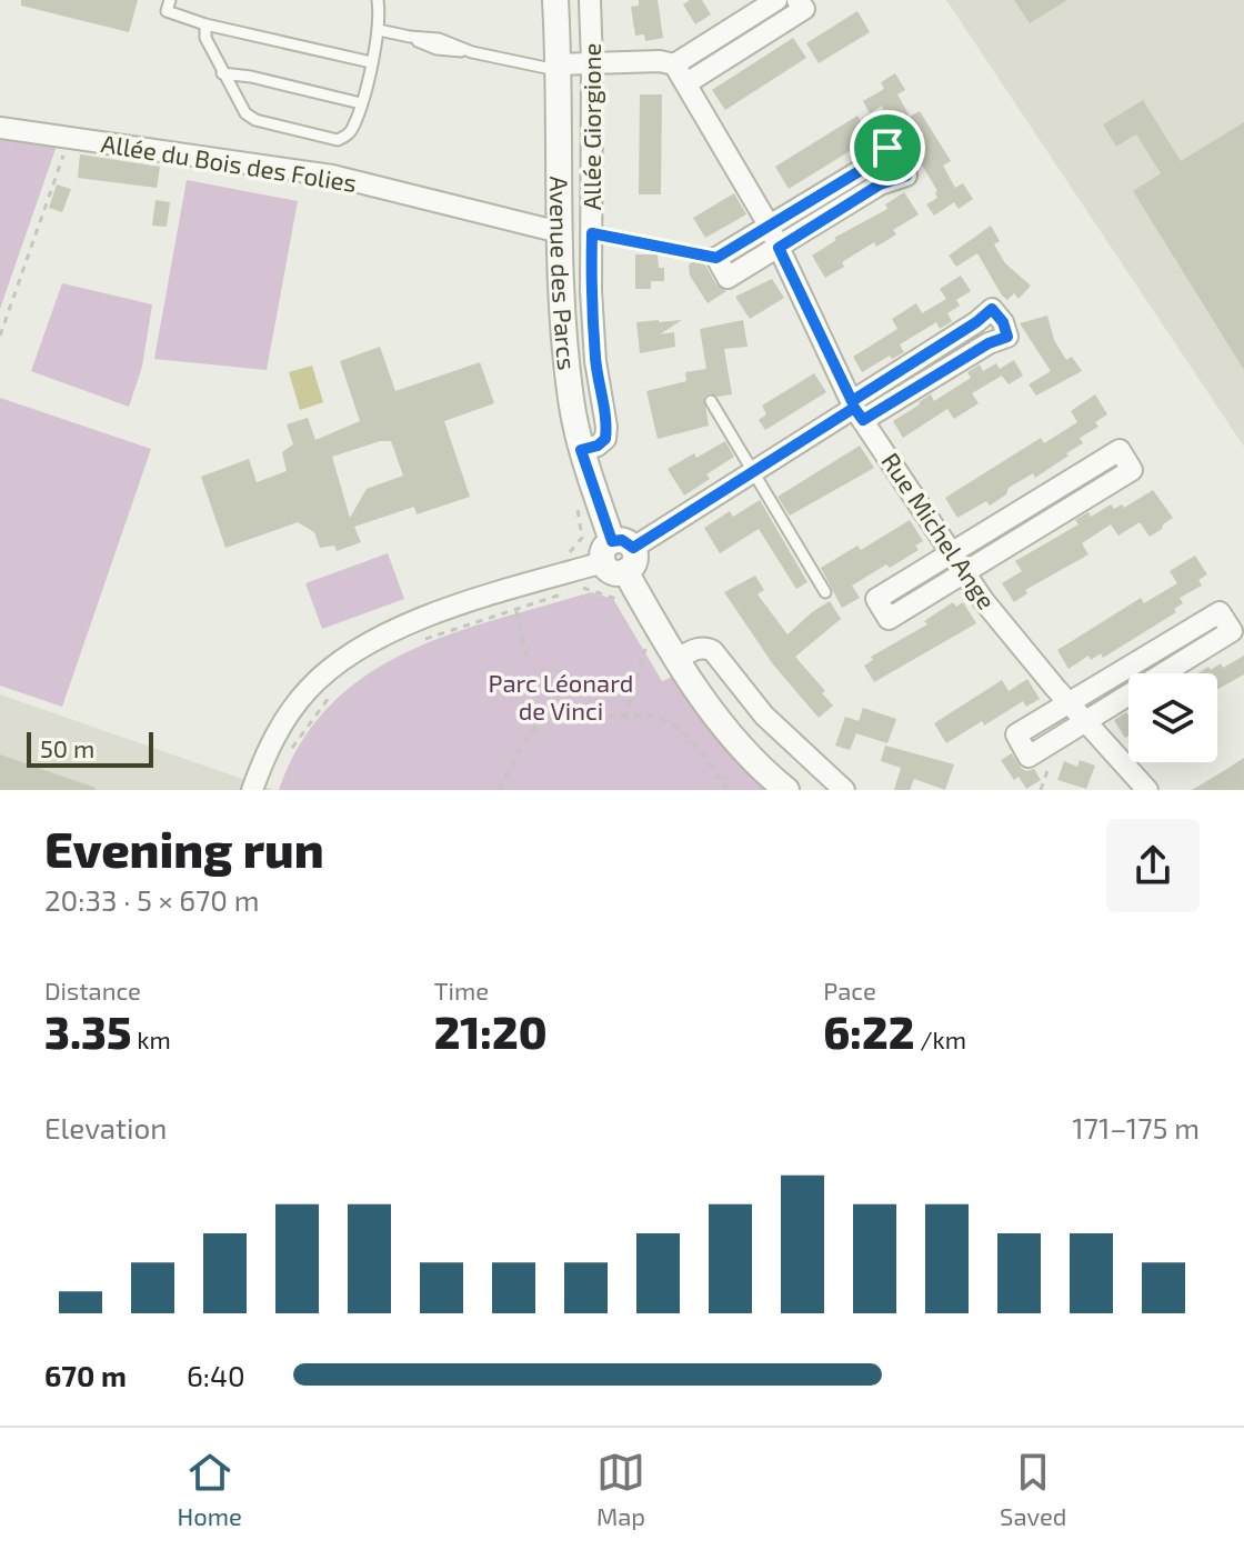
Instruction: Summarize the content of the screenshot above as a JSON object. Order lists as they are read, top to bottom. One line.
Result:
{"streets":{"street":["Allée Giorgione","Allée du Bois des Folies","Avenue des Parcs","Rue Michel Ange"]},"crossings":[["Allée Giorgione","Avenue des Parcs"],["Allée du Bois des Folies","Avenue des Parcs"]],"parks":["Parc Léonard de Vinci"],"scale_bar":"50 m","page":{"scale":"50 m","heading":["Evening run","20:33 · 5 × 670 m"],"stats":[["Distance","3.35 km"],["Time","21:20"],["Pace","6:22 /km"]],"chart":["Elevation","171–175 m"],"list":[{"name":"670 m","note":"6:40"}],"tabs":["Home","Map","Saved"]}}
